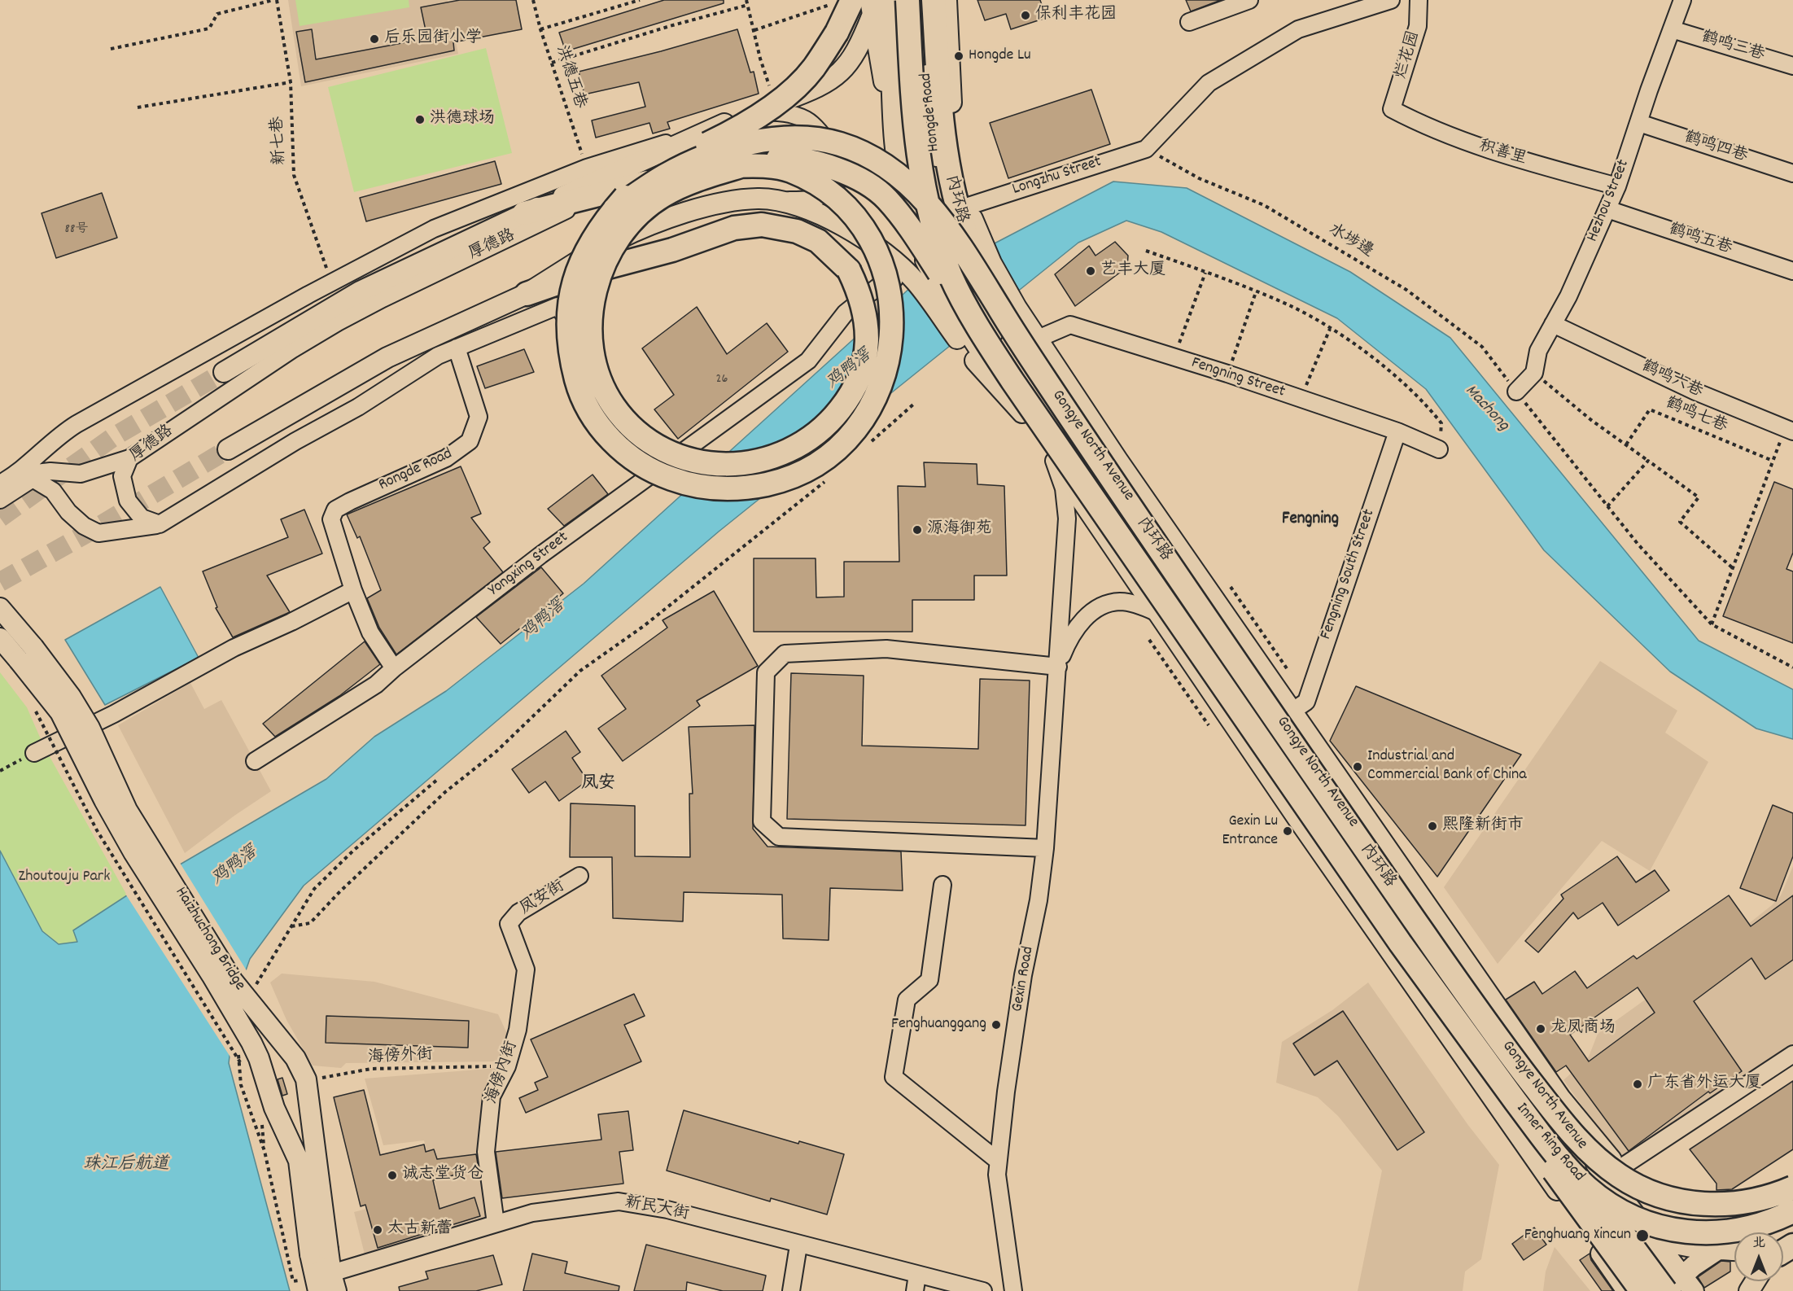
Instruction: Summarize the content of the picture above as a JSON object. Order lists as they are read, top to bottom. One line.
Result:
{"streets":{"highway":["内环路","Inner Ring Road"],"main road":["Hongde Road","Gongye North Avenue","Haizhuchong Bridge"],"street":["鹤鸣三巷","烂花园","鹤鸣四巷","积善里","Longzhu Street","Hezhou Street","鹤鸣五巷","厚德路","Fengning Street","鹤鸣六巷","Rongde Road","Yongxing Street","Fengning South Street","凤安街","Gexin Road","海傍内街","新民大街"],"path":["洪德五巷","新七巷","水埗邊","鹤鸣七巷","海傍外街"]},"crossings":[["鹤鸣三巷","Hezhou Street"],["烂花园","积善里"],["鹤鸣四巷","Hezhou Street"],["积善里","Hezhou Street"],["Longzhu Street","水埗邊"],["内环路","Gongye North Avenue"],["内环路","Inner Ring Road"],["Hezhou Street","鹤鸣五巷"],["Hezhou Street","鹤鸣六巷"],["Fengning Street","Fengning South Street"],["Gongye North Avenue","Fengning South Street"],["凤安街","海傍内街"],["海傍外街","海傍内街"],["海傍内街","新民大街"]],"districts":["Fengning","凤安"],"water":["鸡鸭滘","Machong","珠江后航道"],"parks":["Zhoutouju Park"],"places":["保利丰花园","后乐园街小学","Hongde Lu","洪德球场","艺丰大厦","源海御苑","Industrial and Commercial Bank of China","熙隆新街市","Gexin Lu Entrance","Fenghuanggang","龙凤商场","广东省外运大厦","诚志堂货仓","太古新蕾","Fenghuang Xincun"],"house_numbers":["88号","26"],"north":"top"}
